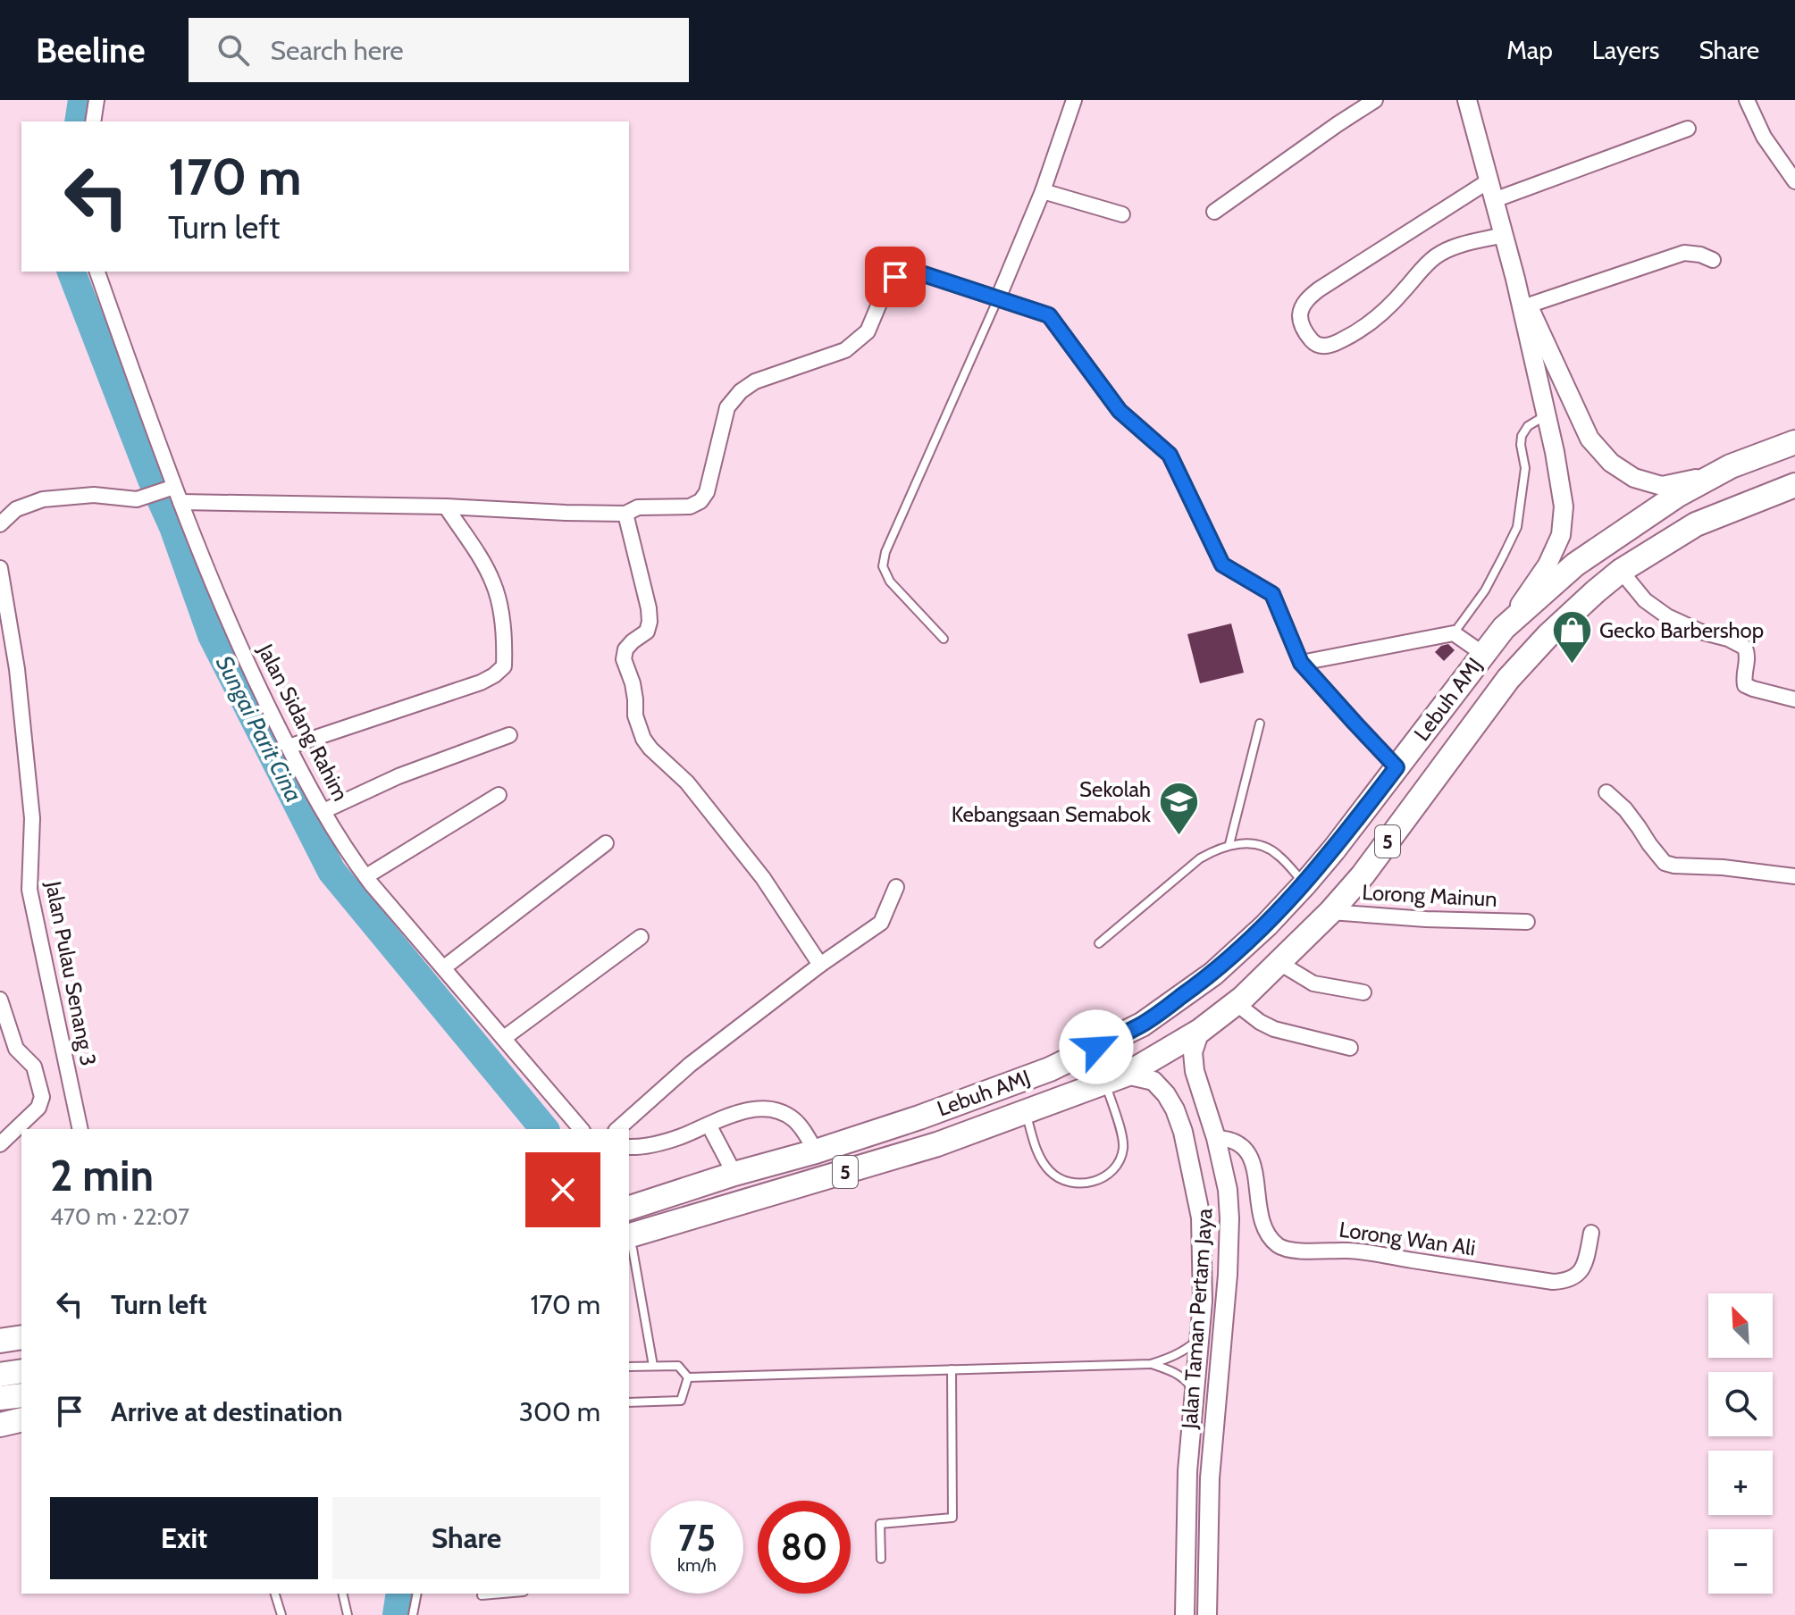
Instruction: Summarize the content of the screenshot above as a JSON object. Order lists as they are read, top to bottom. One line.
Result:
{"streets":{"highway":["Lebuh AMJ","5"],"street":["Jalan Sidang Rahim","Lorong Mainun","Jalan Pulau Senang 3","Lorong Wan Ali","Jalan Taman Pertam Jaya"]},"crossings":[["Lebuh AMJ","Lorong Mainun"],["Lebuh AMJ","Jalan Taman Pertam Jaya"],["Lorong Wan Ali","Jalan Taman Pertam Jaya"]],"water":["Sungai Parit Cina"],"places":{"shop":["Gecko Barbershop"],"school or university":["Sekolah Kebangsaan Semabok"]},"north":"top left","page":{"header":"Beeline","search":"Search here","nav":["Map","Layers","Share"],"turn":["170 m","Turn left"],"heading":["2 min","470 m · 22:07"],"list":[{"name":"Turn left","value":"170 m"},{"name":"Arrive at destination","value":"300 m"}],"map_buttons":["+","−"],"buttons":["Exit","Share"],"speed":"75 km/h","limit":"80"}}
